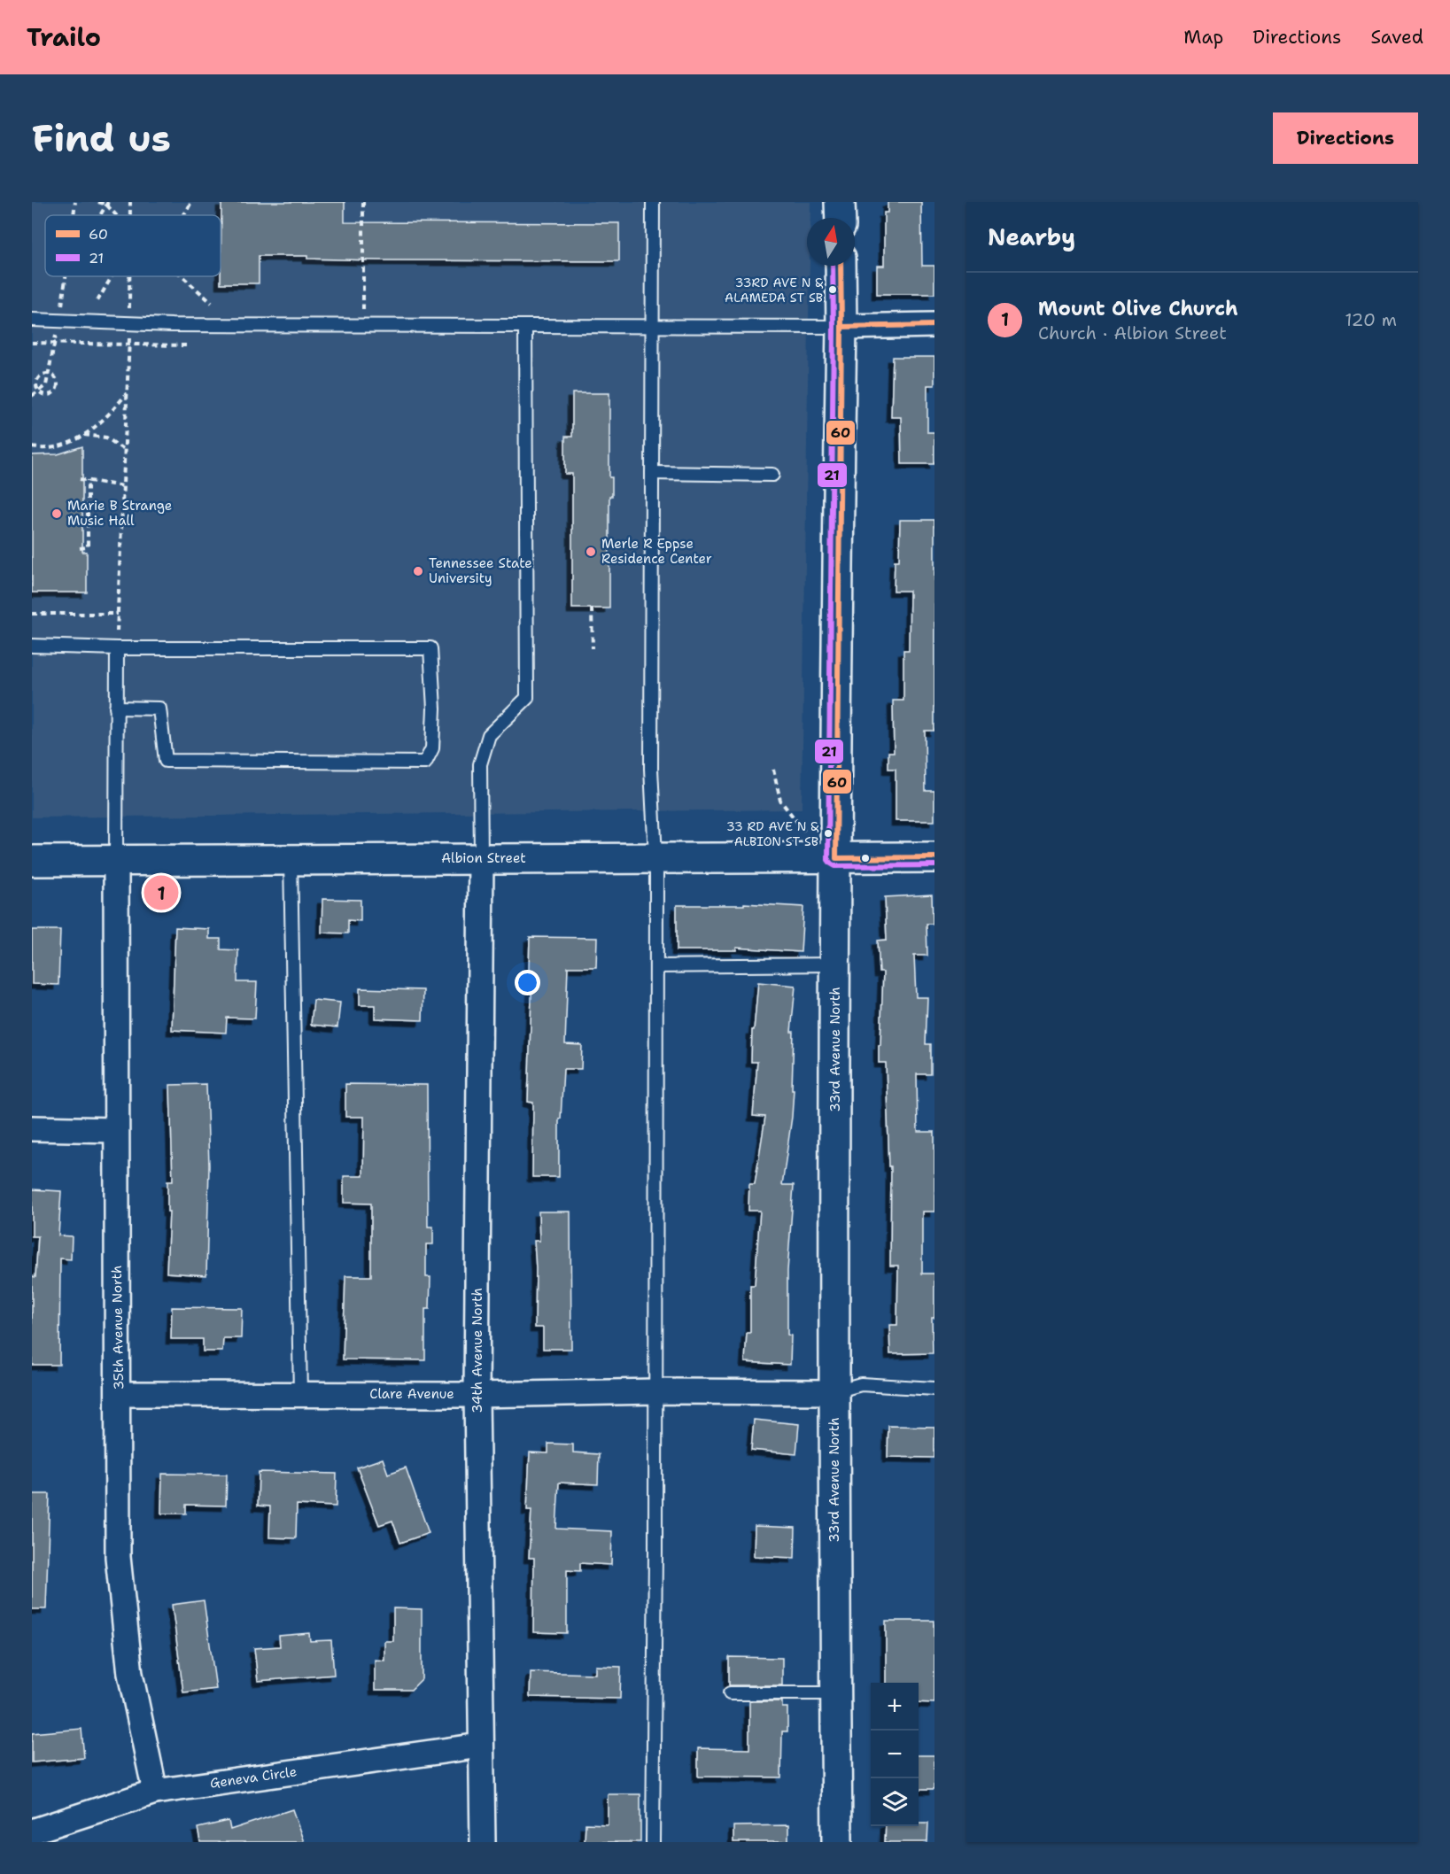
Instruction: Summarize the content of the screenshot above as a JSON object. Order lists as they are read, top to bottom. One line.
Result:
{"streets":{"street":["Albion Street","33rd Avenue North","35th Avenue North","34th Avenue North","Clare Avenue","Geneva Circle"]},"crossings":[["Albion Street","33rd Avenue North"],["Albion Street","35th Avenue North"],["Albion Street","34th Avenue North"],["33rd Avenue North","Clare Avenue"],["35th Avenue North","Clare Avenue"],["35th Avenue North","Geneva Circle"],["34th Avenue North","Clare Avenue"],["34th Avenue North","Geneva Circle"]],"places":["33RD AVE N & ALAMEDA ST SB","Marie B Strange Music Hall","Merle R Eppse Residence Center","Tennessee State University","33 RD AVE N & ALBION ST SB"],"lines":["transit line 60","transit line 21"],"legend":["60","21"],"north":"top","page":{"header":"Trailo","nav":["Map","Directions","Saved"],"buttons":"Directions","title":"Find us","heading":"Nearby","list":[{"mark":"1","name":"Mount Olive Church","note":"Church · Albion Street","value":"120 m"}],"pins":"1","map_buttons":["+","−"]}}
